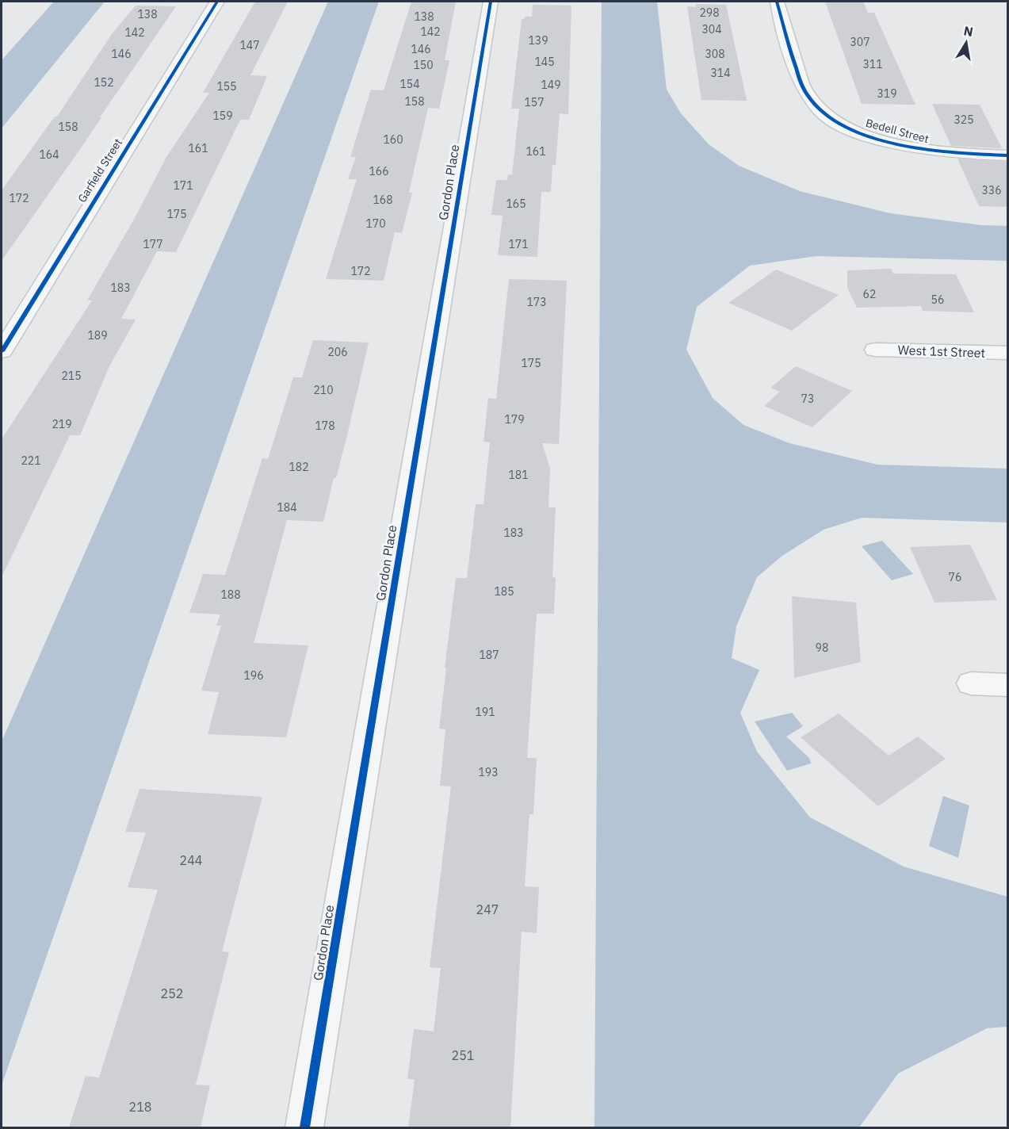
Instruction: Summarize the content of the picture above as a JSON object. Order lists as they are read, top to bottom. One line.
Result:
{"streets":{"street":["Bedell Street","Garfield Street","Gordon Place","West 1st Street"]},"house_numbers":["298","138","138","304","142","142","139","307","147","146","146","308","145","311","150","314","152","154","149","155","319","158","157","159","325","158","160","161","161","164","166","171","336","172","168","165","175","170","177","171","172","183","62","56","173","189","206","175","215","210","73","179","219","178","221","182","181","184","183","76","185","188","98","187","196","191","193","244","247","252","251","218"],"north":"top"}
